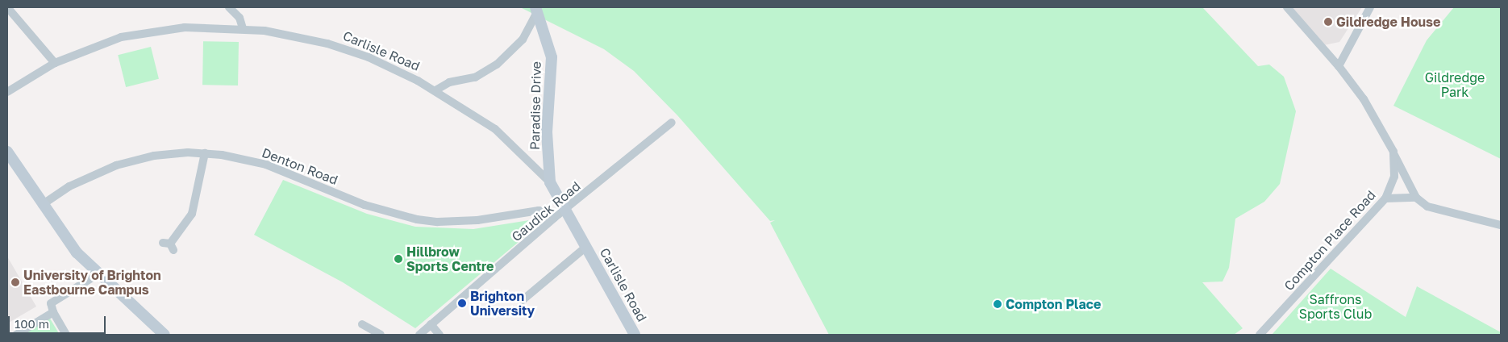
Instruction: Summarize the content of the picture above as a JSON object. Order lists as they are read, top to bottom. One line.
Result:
{"streets":{"street":["Carlisle Road","Paradise Drive","Denton Road","Gaudick Road","Compton Place Road"]},"crossings":[["Carlisle Road","Paradise Drive"],["Carlisle Road","Gaudick Road"],["Denton Road","Gaudick Road"]],"parks":["Gildredge Park","Saffrons Sports Club"],"places":["Gildredge House","Hillbrow Sports Centre","University of Brighton Eastbourne Campus","Brighton University","Compton Place"],"scale_bar":"100 m"}
